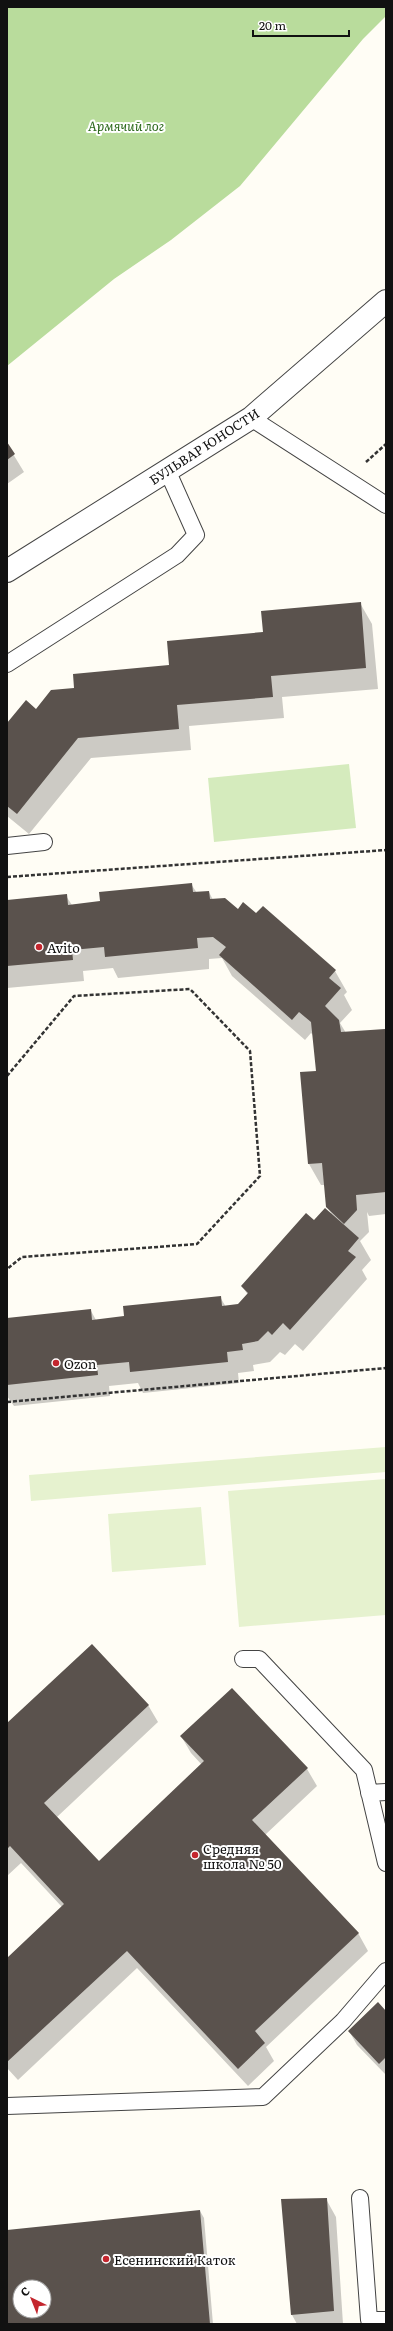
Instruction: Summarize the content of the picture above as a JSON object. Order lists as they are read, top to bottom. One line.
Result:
{"streets":{"street":["БУЛЬВАР ЮНОСТИ"]},"parks":["Армячий лог"],"places":["Avito","Ozon","Средняя школа № 50","Есенинский Каток"],"scale_bar":"20 m","north":"top left"}
